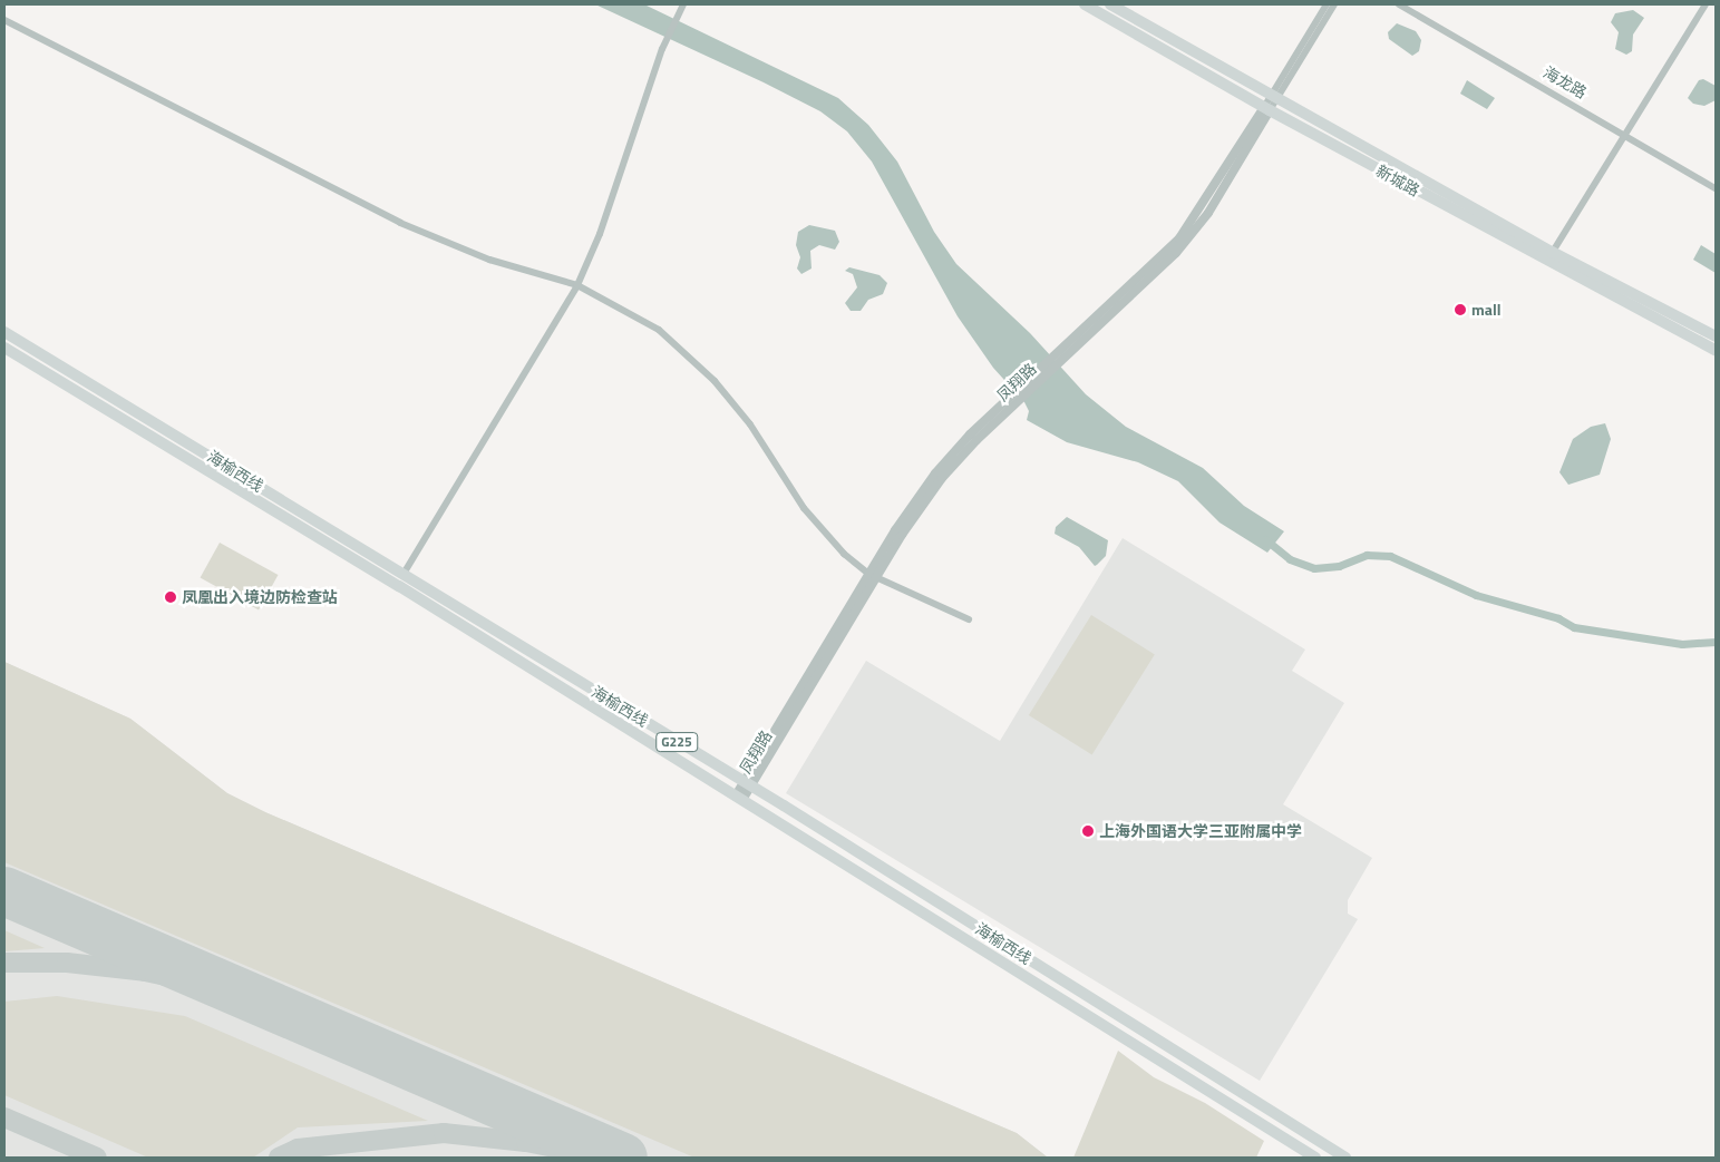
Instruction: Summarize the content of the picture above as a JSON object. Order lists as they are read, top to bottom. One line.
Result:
{"streets":{"main road":["新城路","海榆西线","G225"],"street":["海龙路","凤翔路"]},"crossings":[["新城路","凤翔路"],["凤翔路","海榆西线"]],"places":["mall","凤凰出入境边防检查站","上海外国语大学三亚附属中学"]}
